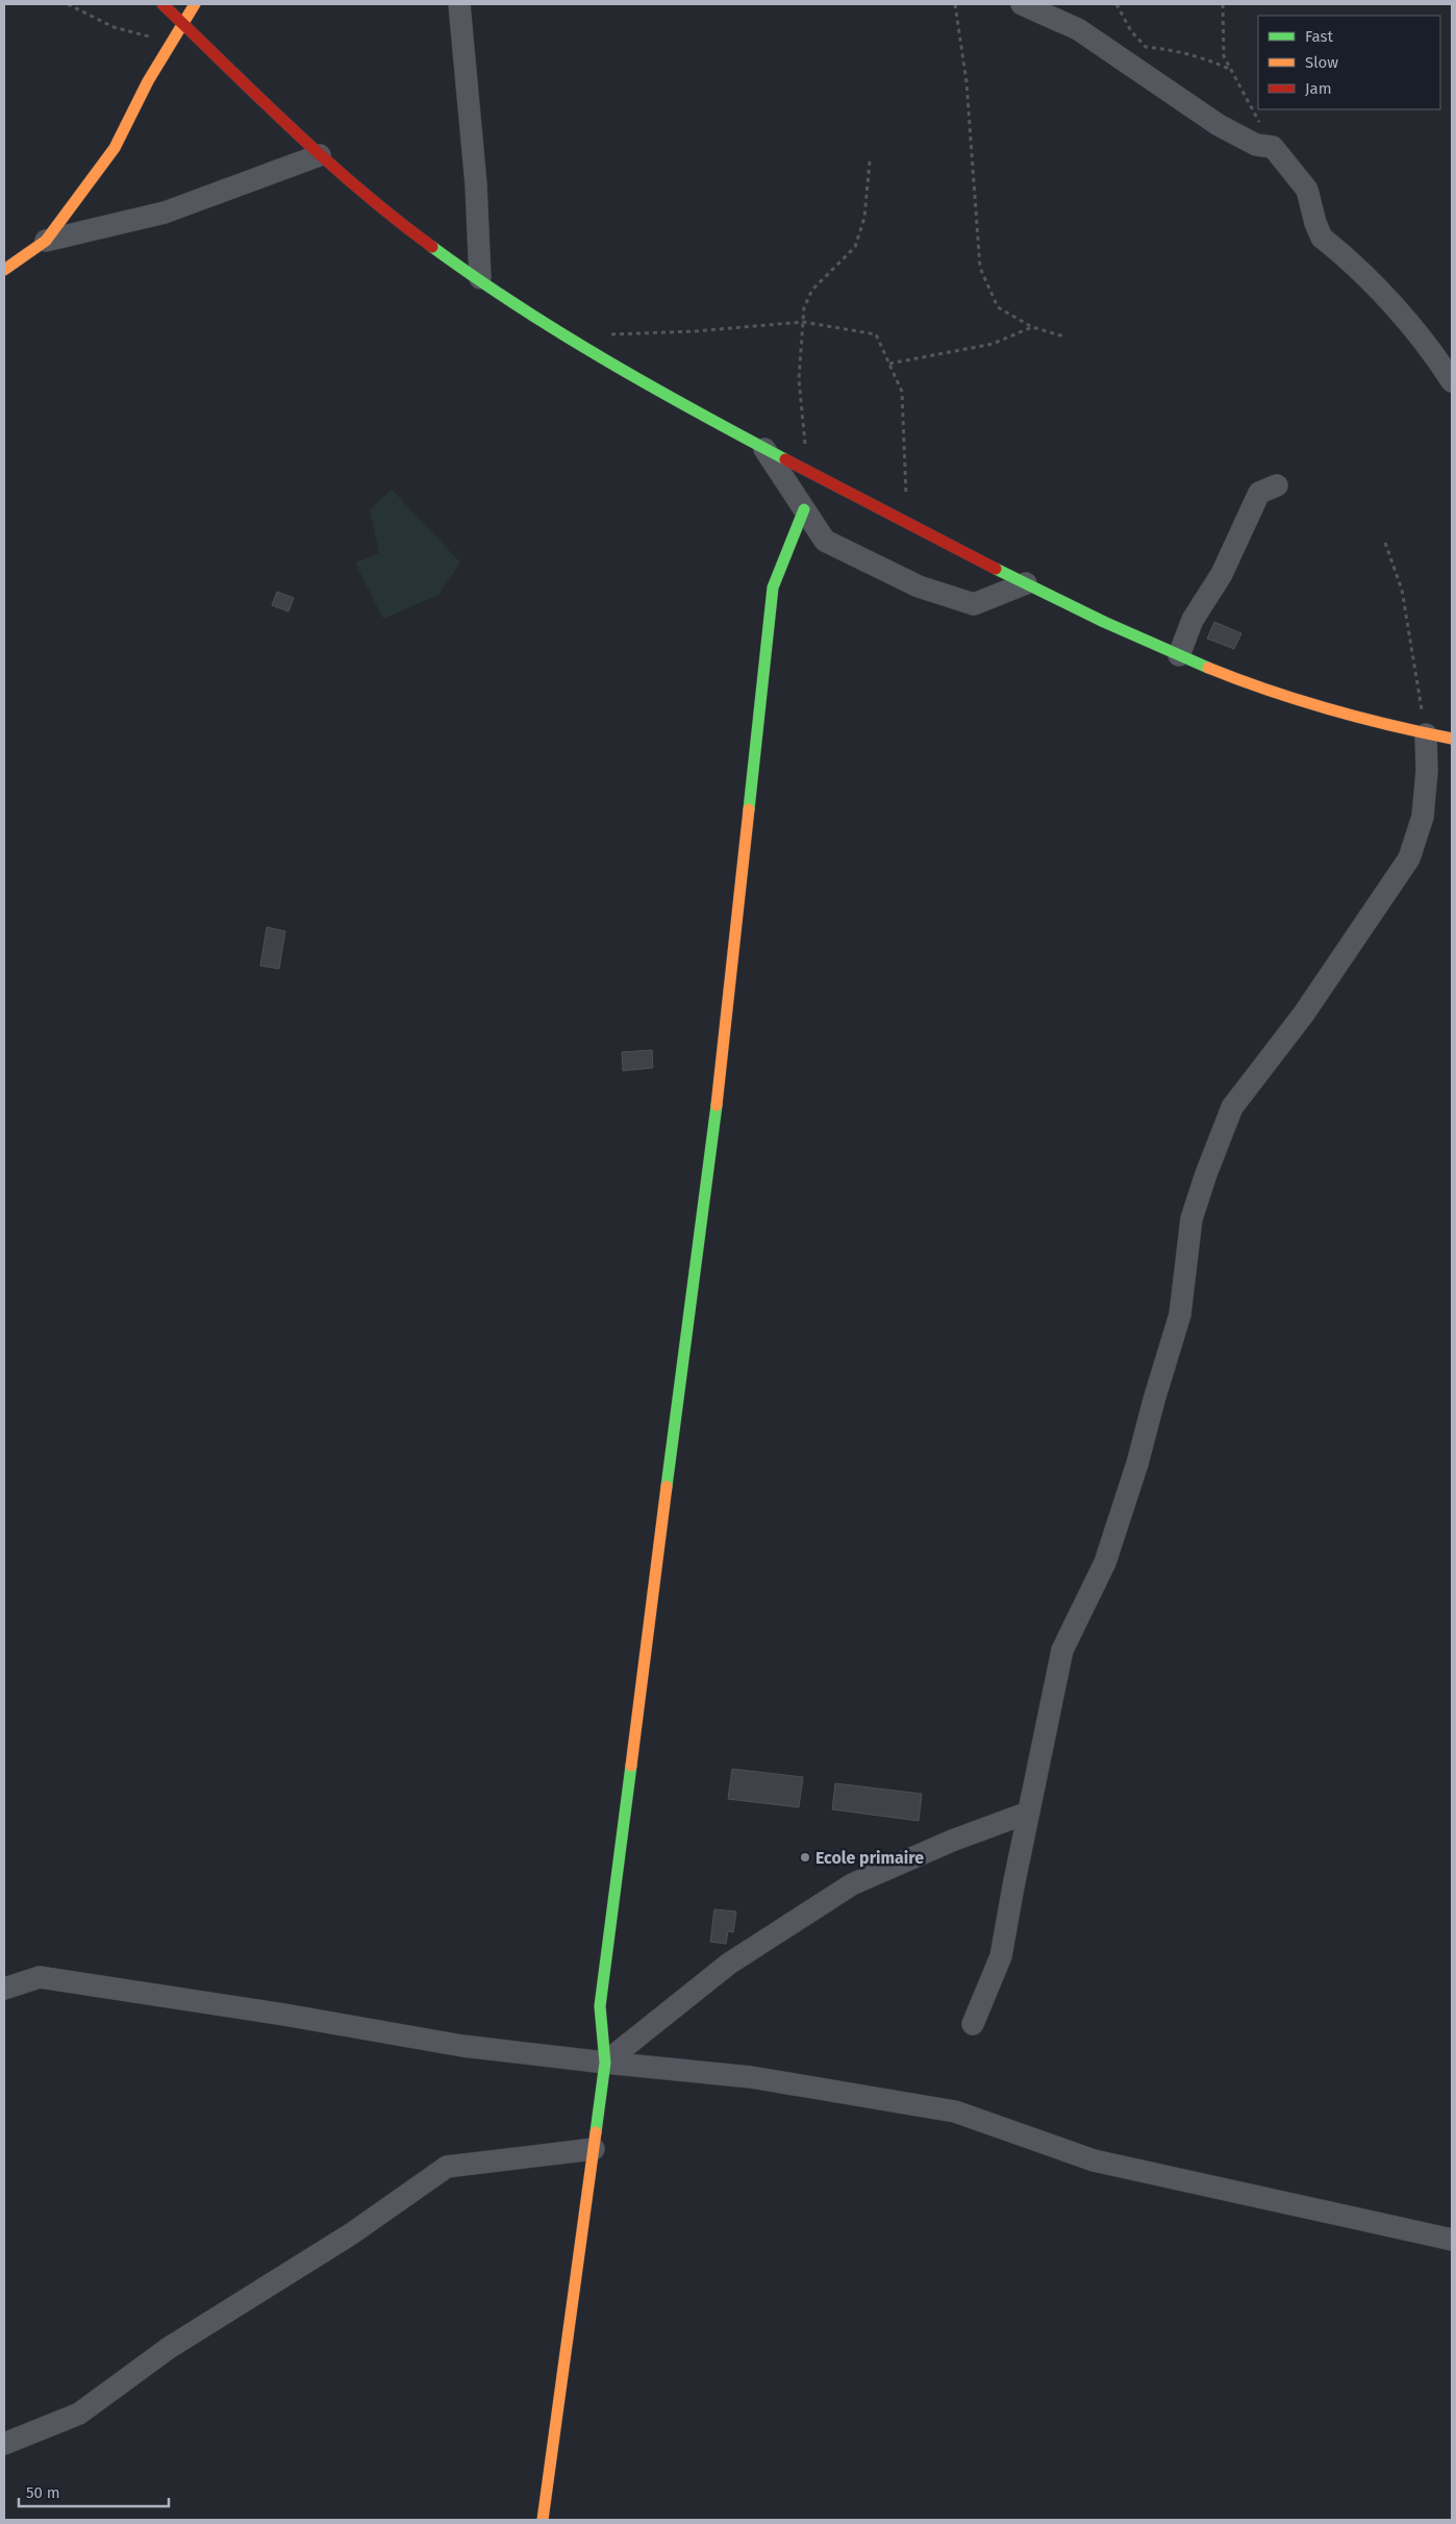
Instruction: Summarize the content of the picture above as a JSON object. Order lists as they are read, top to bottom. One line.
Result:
{"places":["Ecole primaire"],"legend":["Fast","Slow","Jam"],"scale_bar":"50 m"}
